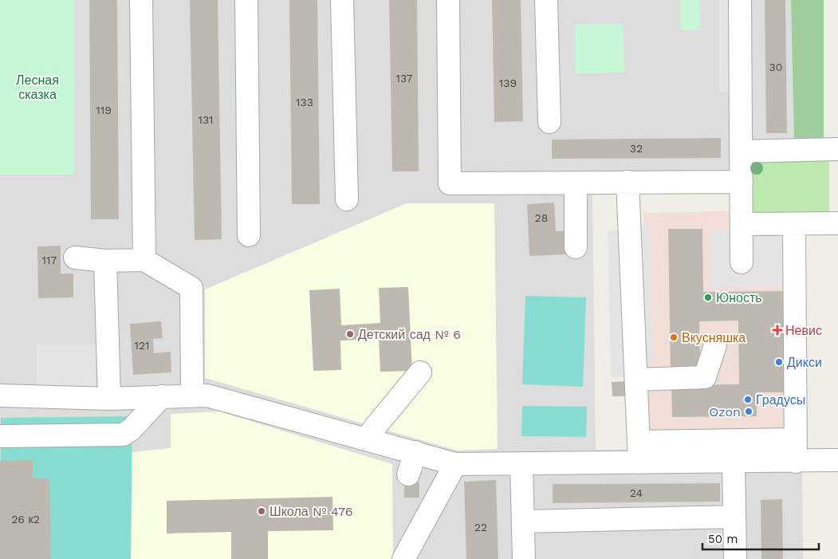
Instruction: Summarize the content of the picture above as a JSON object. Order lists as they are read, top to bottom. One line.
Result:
{"parks":["Лесная сказка"],"places":{"other":["Юность","Детский сад № 6","Вкусняшка","Дикси","Градусы","Ozon","Школа № 476"],"health":["Невис"]},"house_numbers":["30","137","139","133","119","131","32","28","117","121","24","26 к2","22"],"scale_bar":"50 m"}
